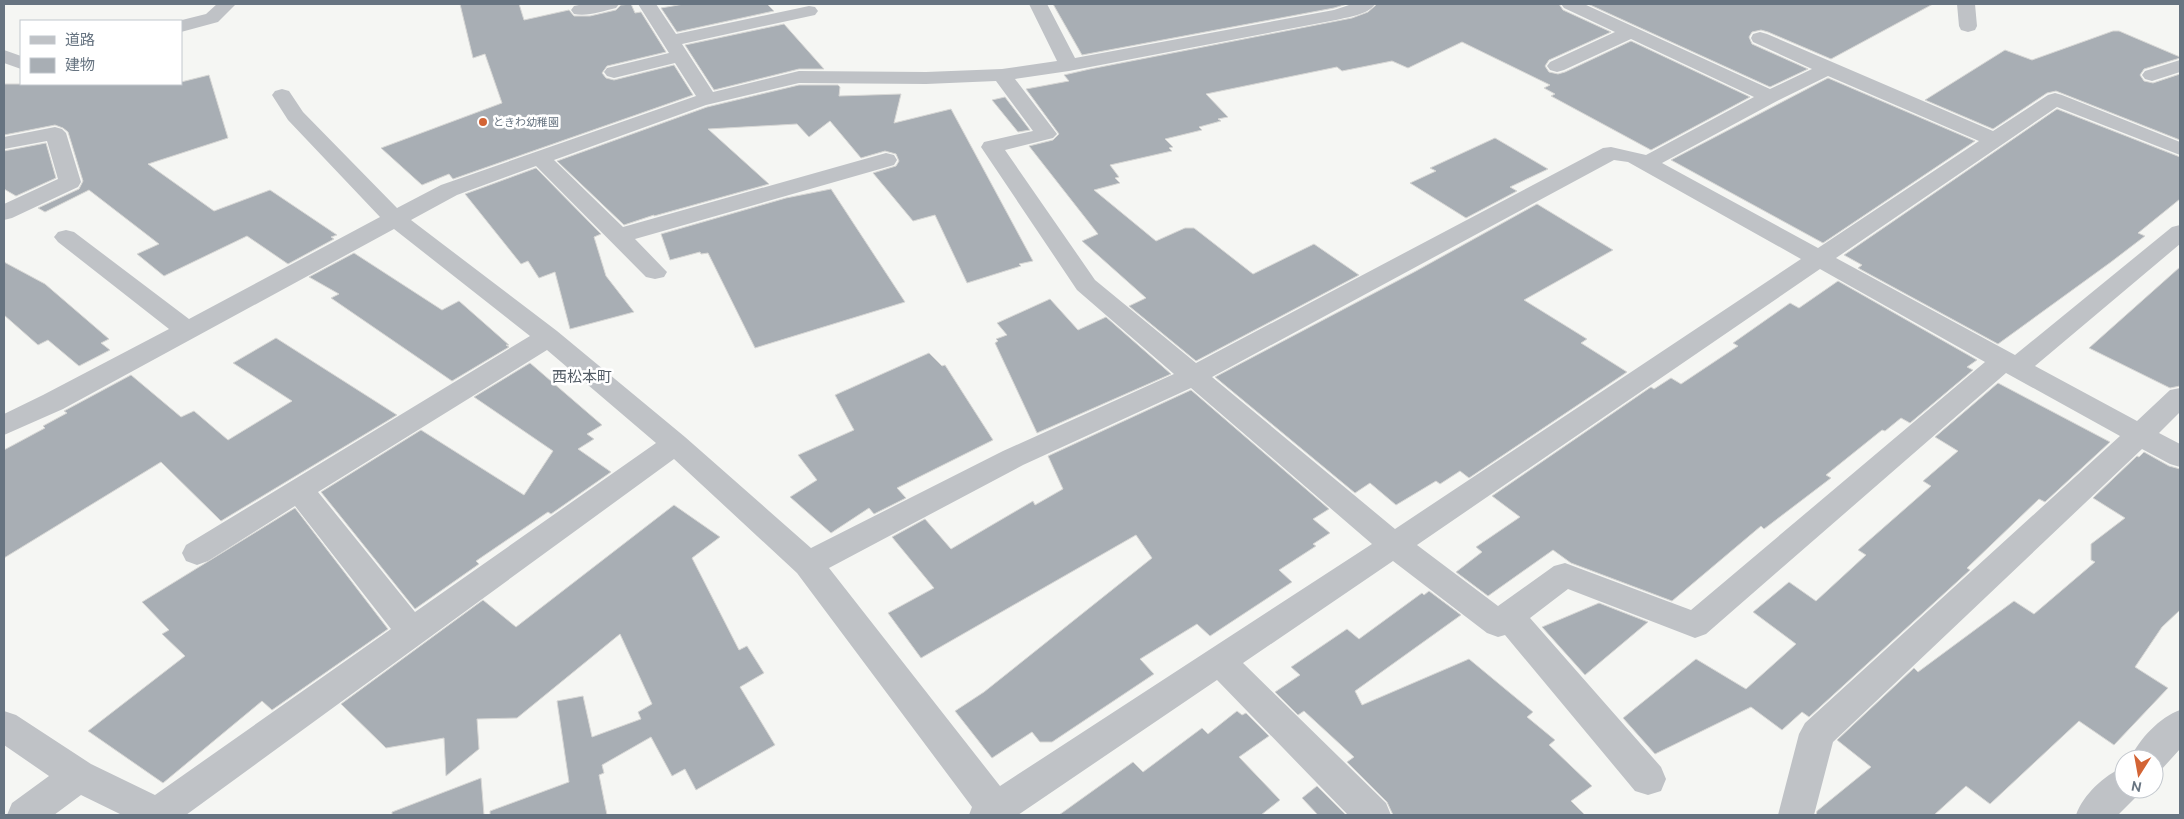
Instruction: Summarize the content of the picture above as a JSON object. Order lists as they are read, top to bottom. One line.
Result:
{"districts":["西松本町"],"places":["ときわ幼稚園"],"legend":["道路","建物"],"north":"bottom"}
